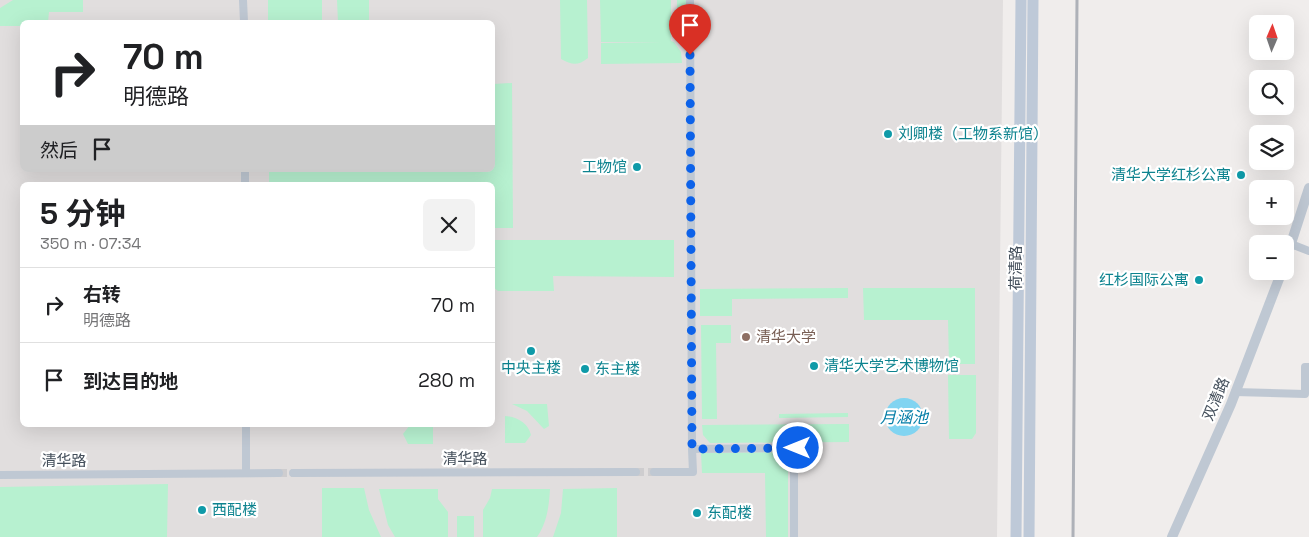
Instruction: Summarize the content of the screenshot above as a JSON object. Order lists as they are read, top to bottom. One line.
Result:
{"streets":{"main road":["荷清路"],"street":["双清路","清华路"]},"water":["月涵池"],"places":["刘卿楼（工物系新馆）","工物馆","清华大学红杉公寓","红杉国际公寓","清华大学","中央主楼","清华大学艺术博物馆","东主楼","西配楼","东配楼"],"north":"top","page":{"map_buttons":["+","−"],"turn":["70 m","明德路"],"then":"然后","heading":["5 分钟","350 m · 07:34"],"list":[{"name":"右转","note":"明德路","value":"70 m"},{"name":"到达目的地","value":"280 m"}]}}
